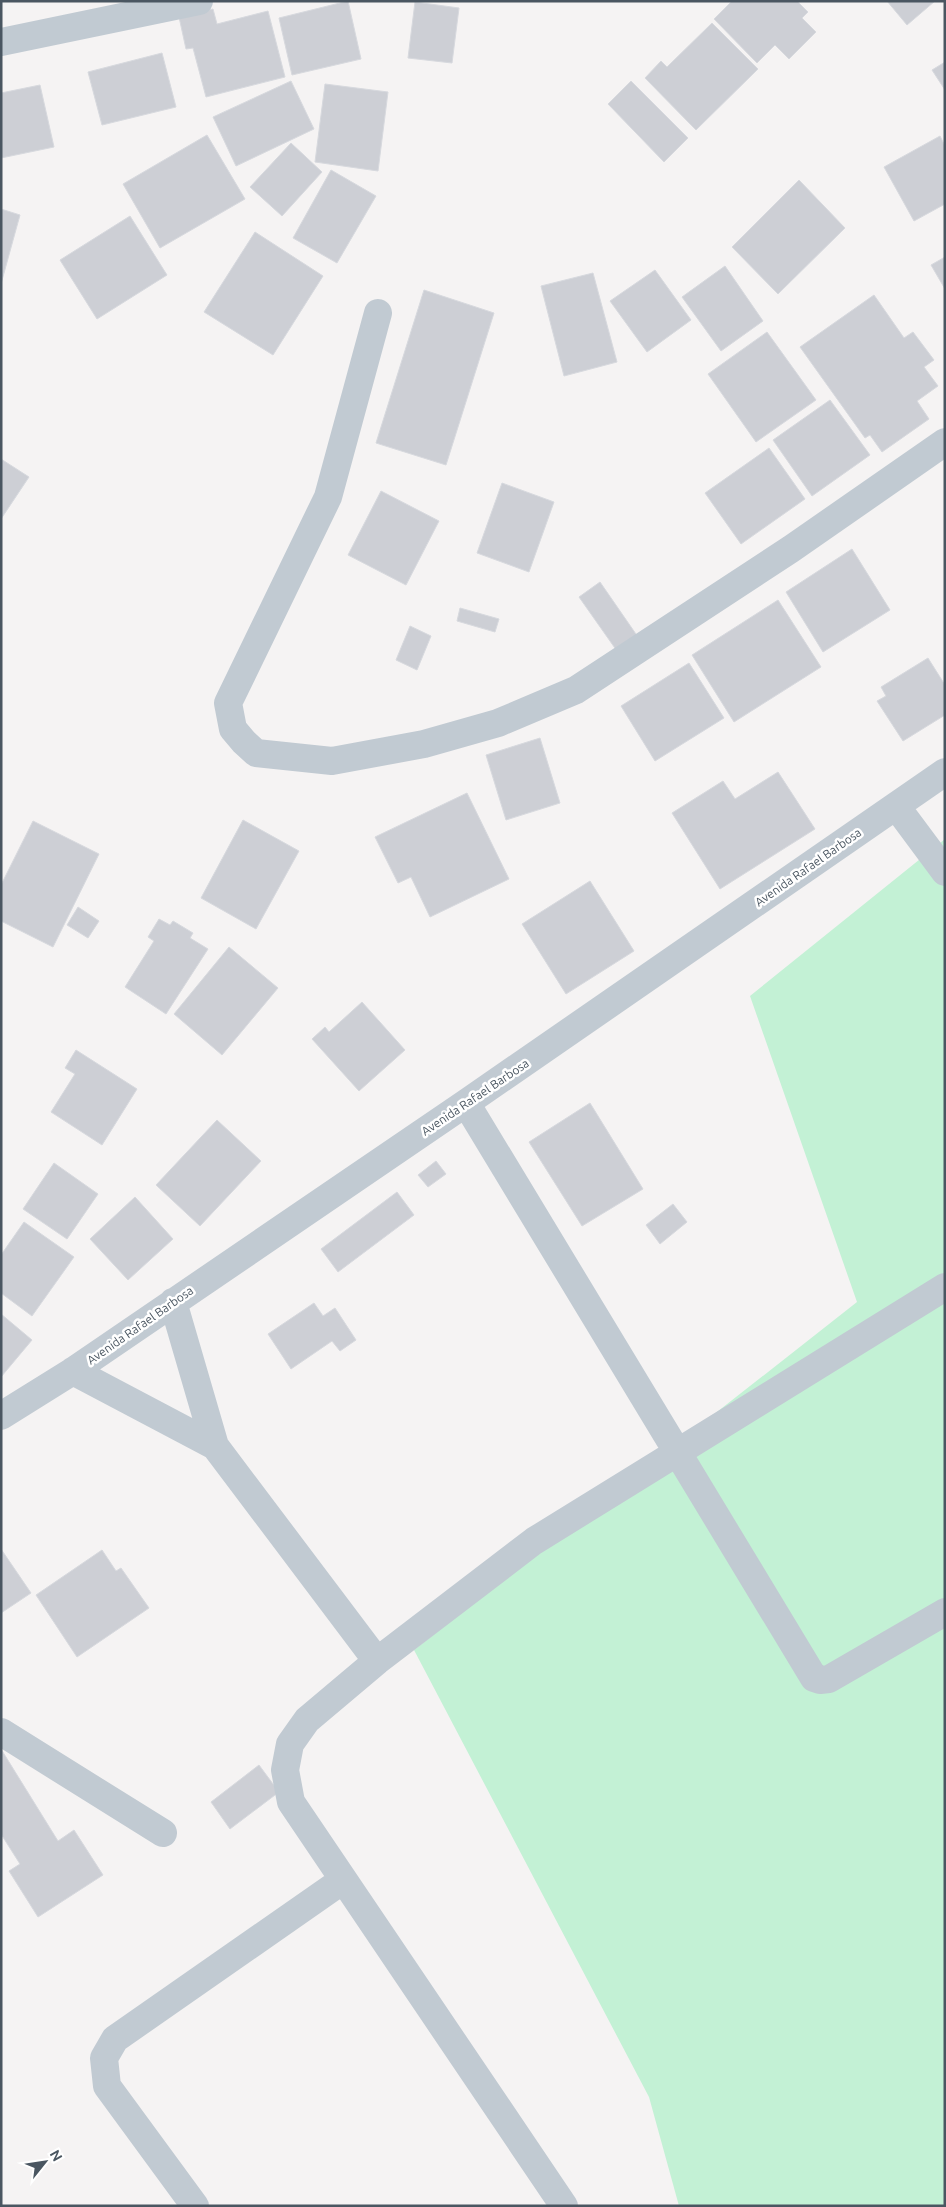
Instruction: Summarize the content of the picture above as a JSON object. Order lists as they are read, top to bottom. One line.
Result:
{"streets":{"street":["Avenida Rafael Barbosa"]},"north":"top right"}
